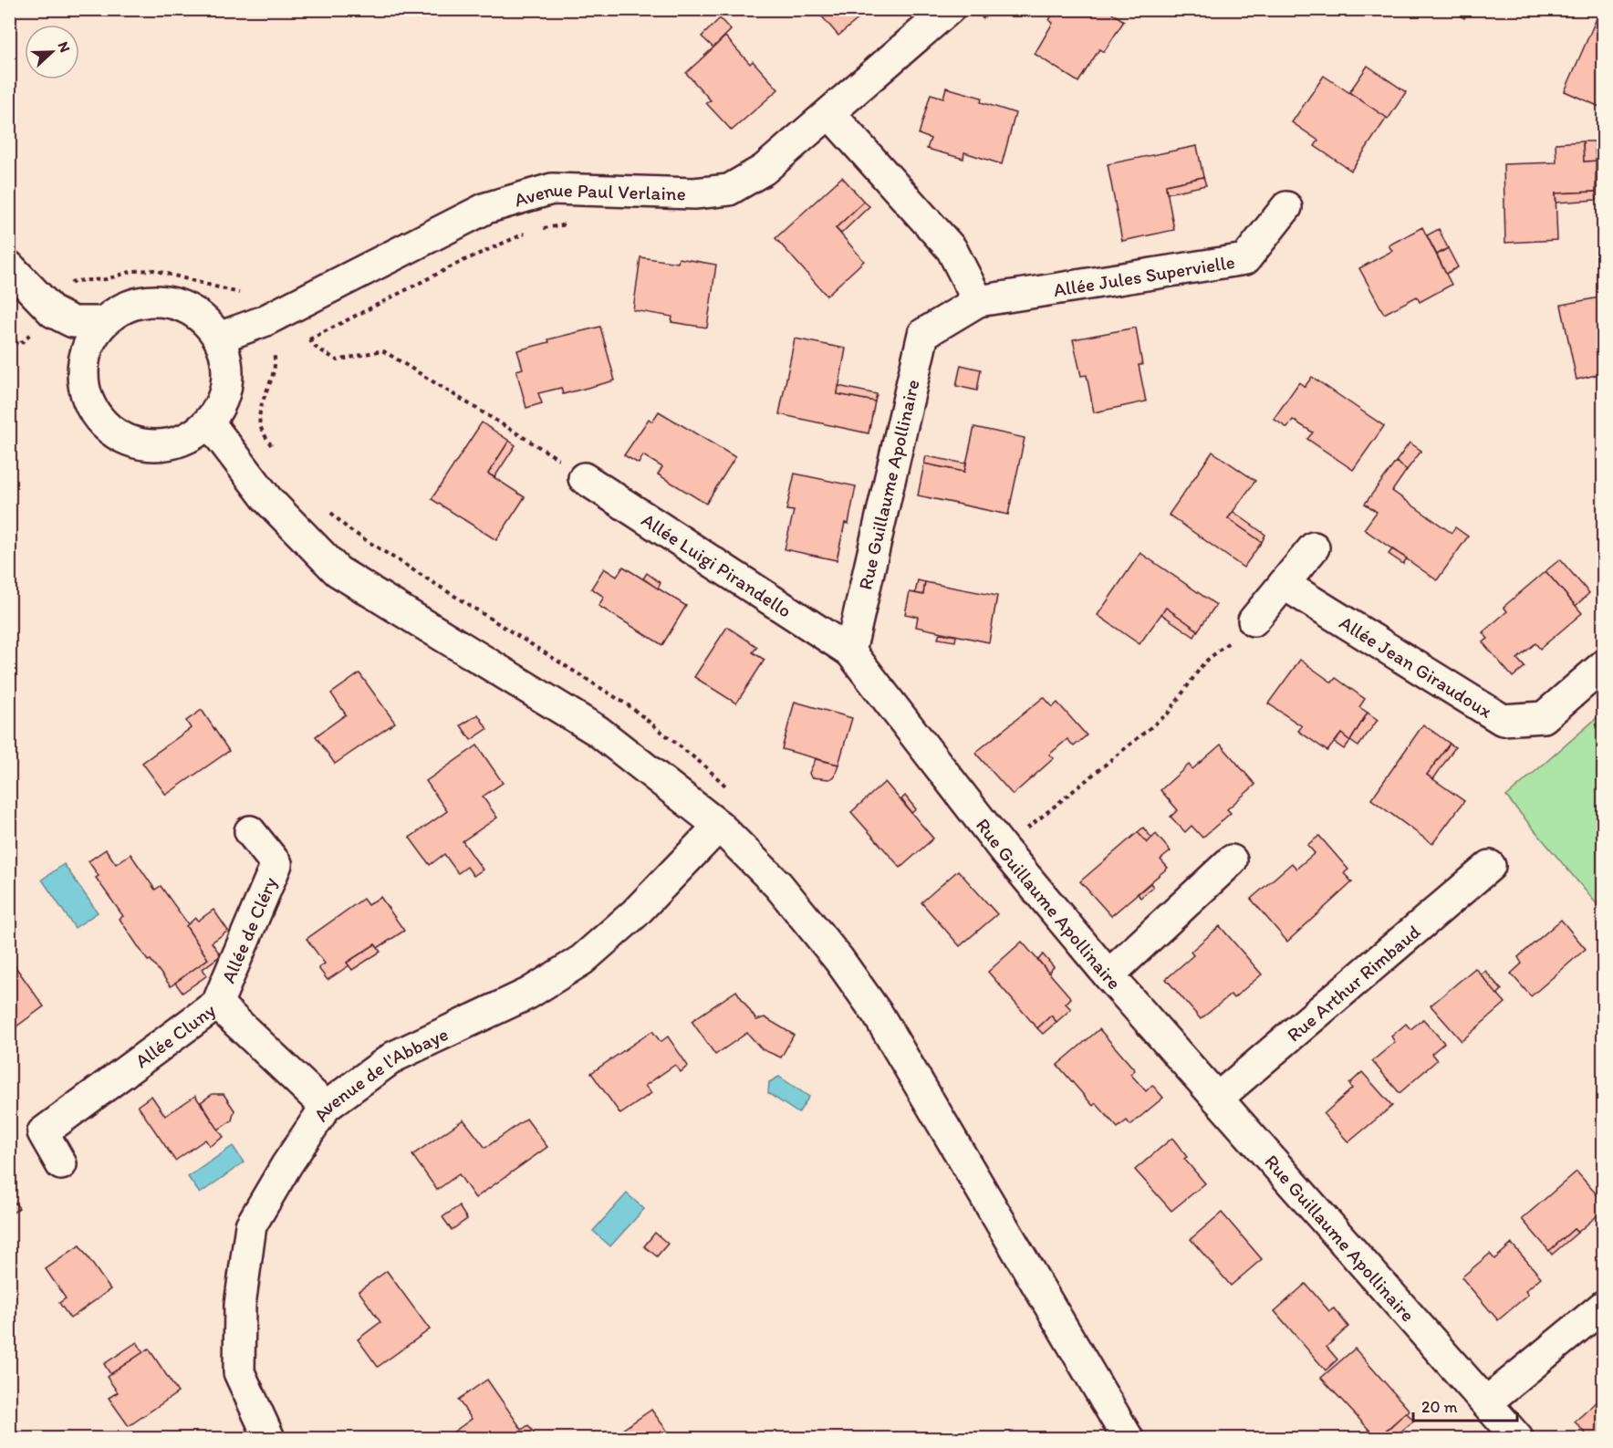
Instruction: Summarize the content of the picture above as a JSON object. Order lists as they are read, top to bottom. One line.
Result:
{"streets":{"street":["Avenue Paul Verlaine","Allée Jules Supervielle","Rue Guillaume Apollinaire","Allée Luigi Pirandello","Allée Jean Giraudoux","Allée de Cléry","Rue Arthur Rimbaud","Allée Cluny","Avenue de l'Abbaye"]},"crossings":[["Allée Jules Supervielle","Rue Guillaume Apollinaire"],["Rue Guillaume Apollinaire","Allée Luigi Pirandello"],["Rue Guillaume Apollinaire","Rue Arthur Rimbaud"],["Allée de Cléry","Allée Cluny"],["Allée Cluny","Avenue de l'Abbaye"]],"scale_bar":"20 m","north":"right"}
